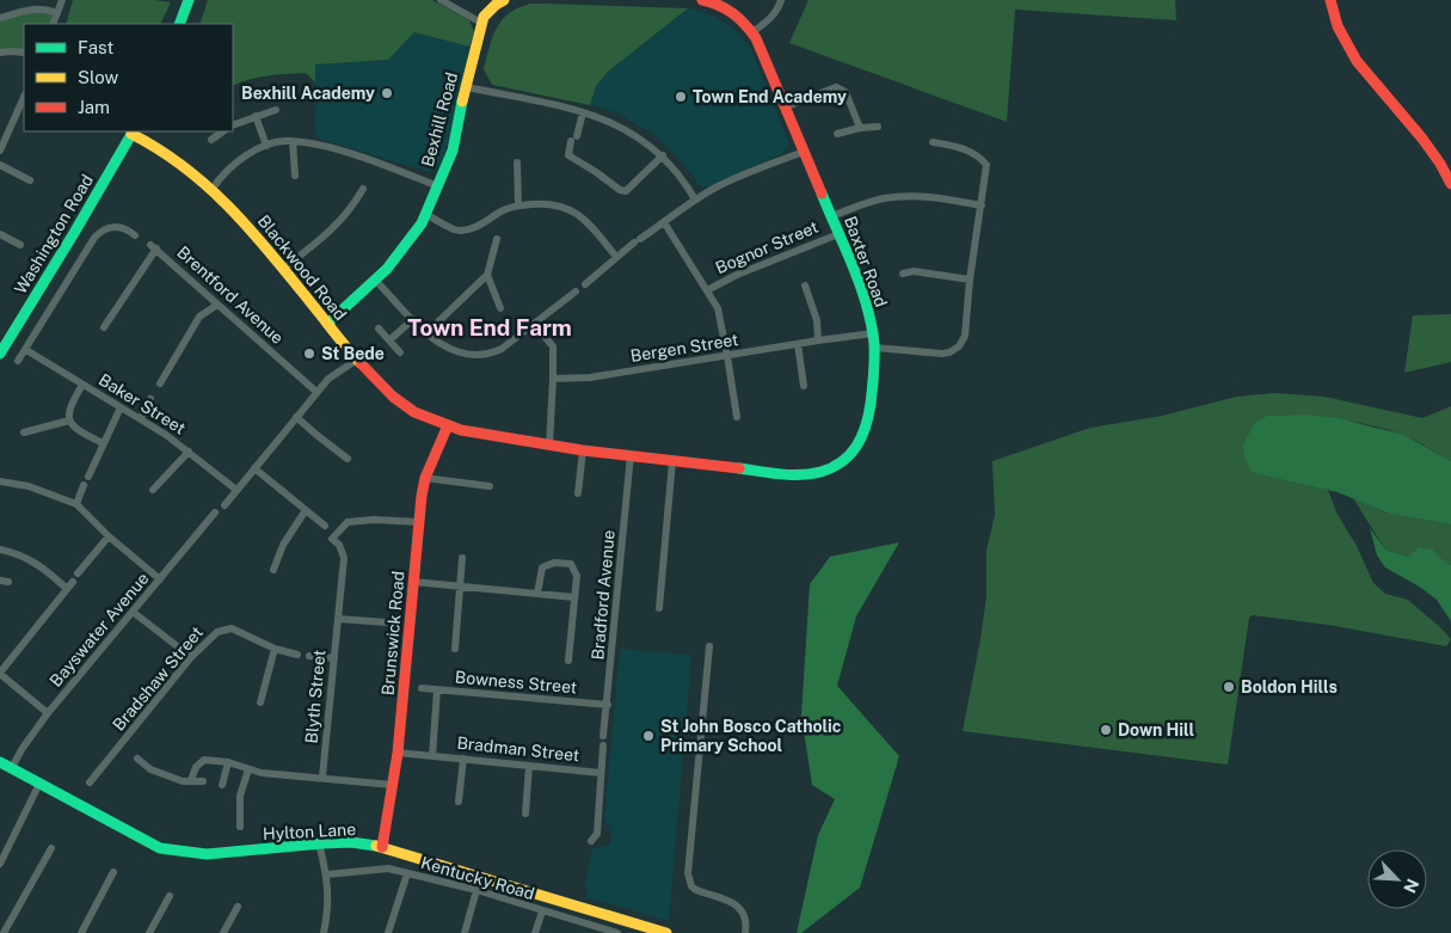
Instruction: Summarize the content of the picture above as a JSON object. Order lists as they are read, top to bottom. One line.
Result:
{"streets":{"street":["Bexhill Road","Washington Road","Bognor Street","Baxter Road","Blackwood Road","Brentford Avenue","Bergen Street","Baker Street","Bradford Avenue","Bayswater Avenue","Brunswick Road","Bradshaw Street","Bowness Street","Blyth Street","Bradman Street","Hylton Lane","Kentucky Road"]},"crossings":[["Bexhill Road","Blackwood Road"],["Washington Road","Blackwood Road"],["Bognor Street","Baxter Road"],["Baxter Road","Blackwood Road"],["Baxter Road","Bergen Street"],["Baxter Road","Bradford Avenue"],["Blackwood Road","Brunswick Road"],["Bradford Avenue","Bowness Street"],["Bayswater Avenue","Hylton Lane"],["Brunswick Road","Blyth Street"],["Brunswick Road","Bradman Street"],["Brunswick Road","Hylton Lane"],["Bowness Street","Bradman Street"]],"districts":["Town End Farm"],"places":["Bexhill Academy","Town End Academy","St Bede","Boldon Hills","Down Hill","St John Bosco Catholic Primary School"],"legend":["Fast","Slow","Jam"],"north":"bottom right"}
